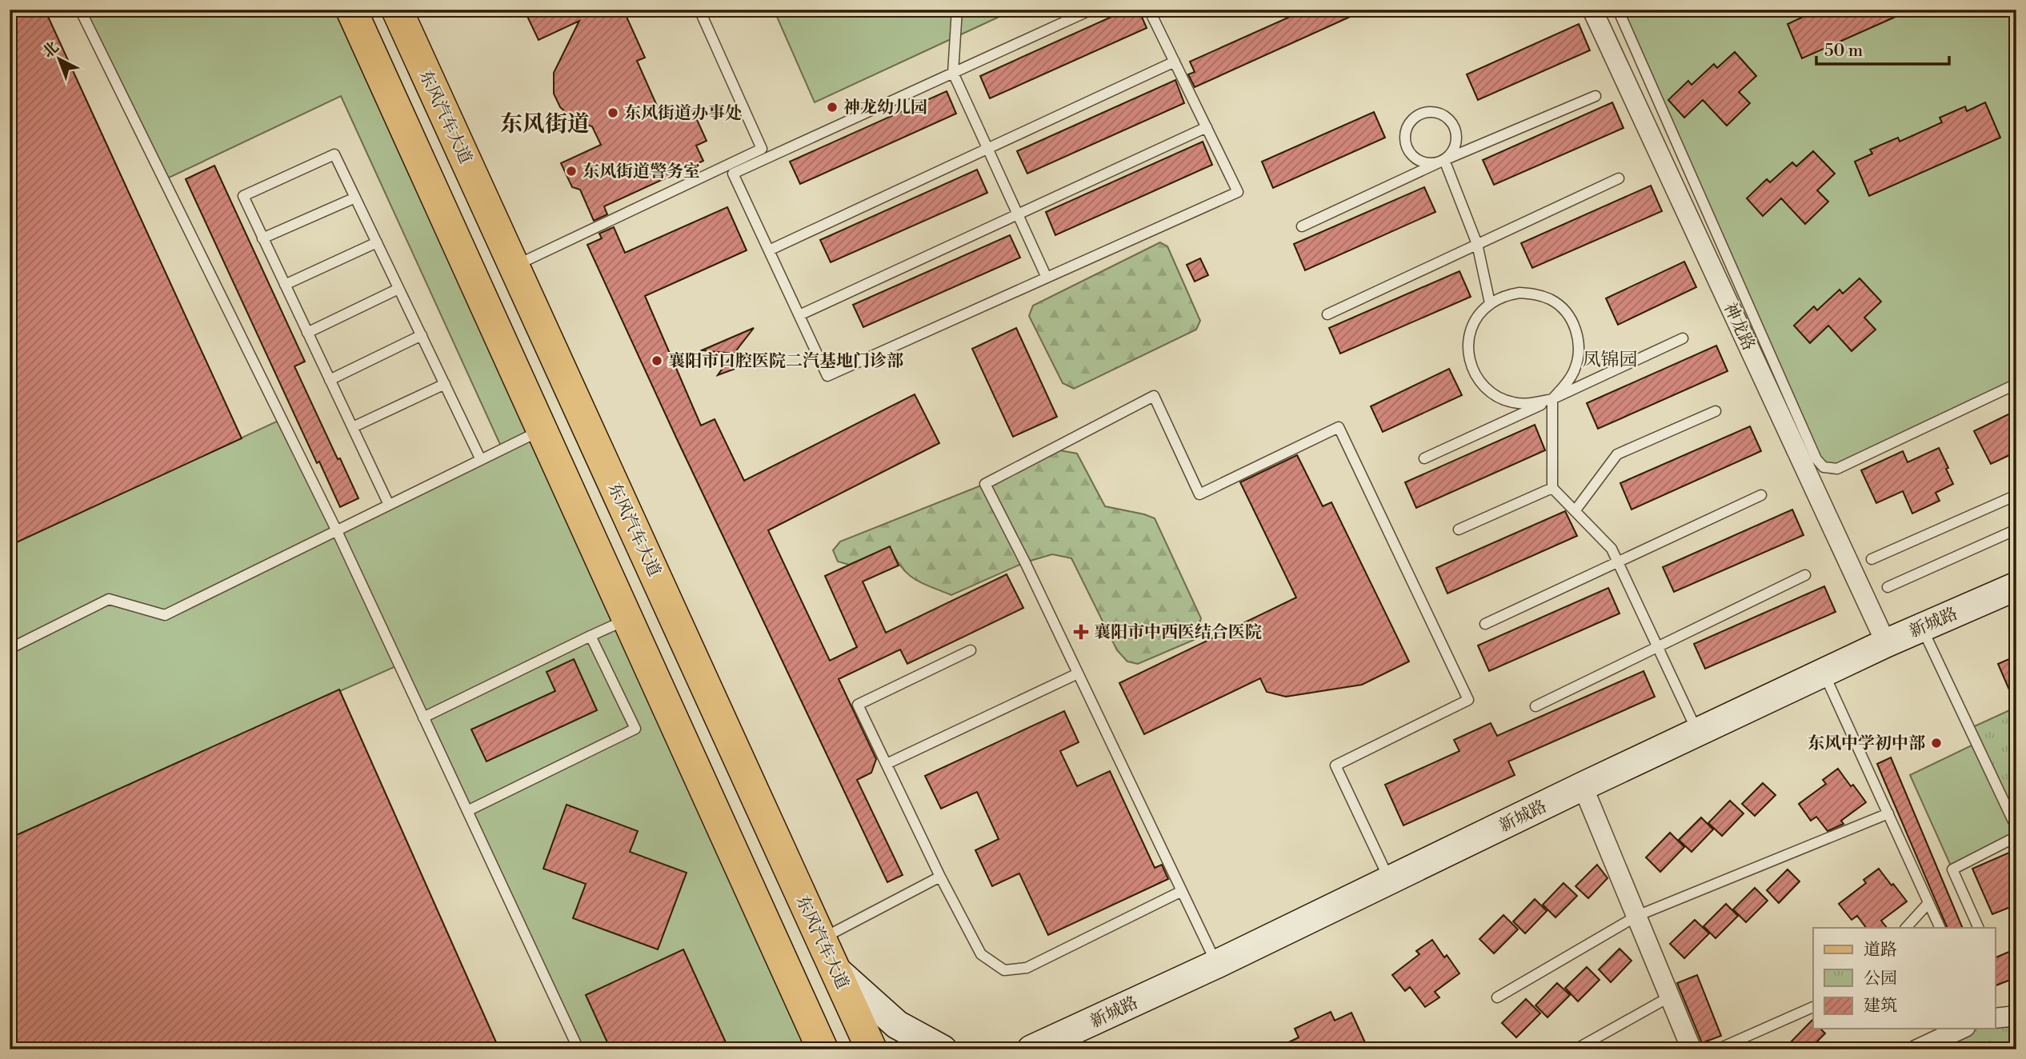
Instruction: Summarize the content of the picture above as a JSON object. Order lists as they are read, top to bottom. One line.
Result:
{"streets":{"main road":["东风汽车大道"],"street":["神龙路","新城路"]},"crossings":[["神龙路","新城路"]],"districts":["东风街道","凤锦园"],"places":{"other":["神龙幼儿园","东风街道办事处","东风街道警务室","襄阳市口腔医院二汽基地门诊部","东风中学初中部"],"health":["襄阳市中西医结合医院"]},"legend":["道路","公园","建筑"],"scale_bar":"50 m","north":"top left"}
